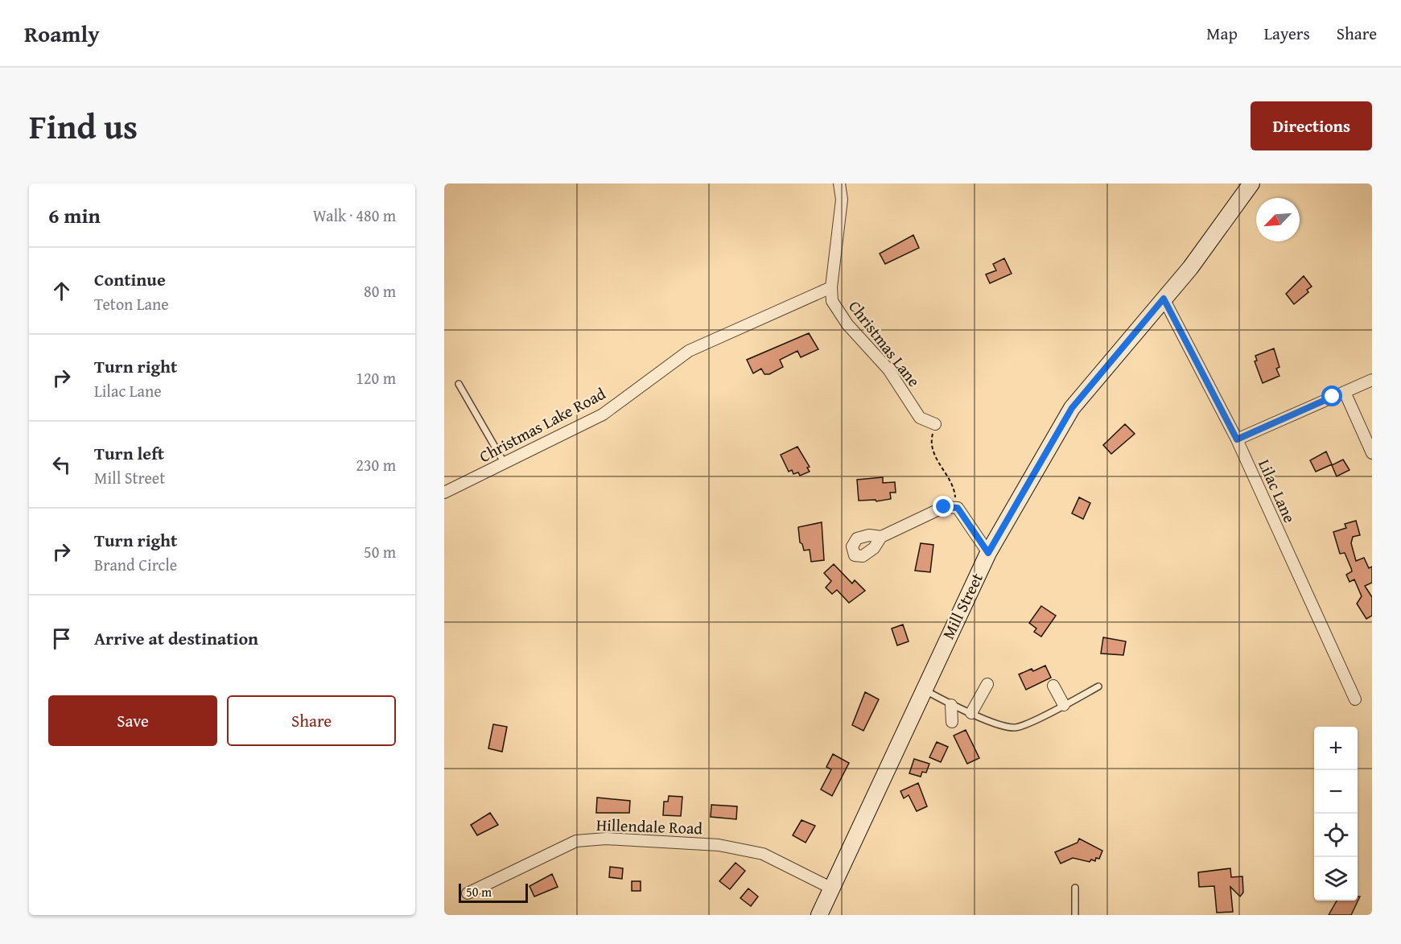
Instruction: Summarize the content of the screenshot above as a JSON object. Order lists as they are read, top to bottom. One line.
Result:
{"streets":{"main road":["Mill Street"],"street":["Christmas Lane","Christmas Lake Road","Lilac Lane","Hillendale Road"]},"crossings":[["Christmas Lane","Christmas Lake Road"],["Lilac Lane","Mill Street"],["Mill Street","Hillendale Road"]],"scale_bar":"50 m","north":"bottom left","page":{"header":"Roamly","nav":["Map","Layers","Share"],"title":"Find us","buttons":["Directions",["Save","Share"]],"heading":["6 min","Walk · 480 m"],"list":[["Continue","Teton Lane","80 m"],["Turn right","Lilac Lane","120 m"],["Turn left","Mill Street","230 m"],["Turn right","Brand Circle","50 m"],"Arrive at destination"],"map_buttons":["+","−"],"scale":"50 m"}}
